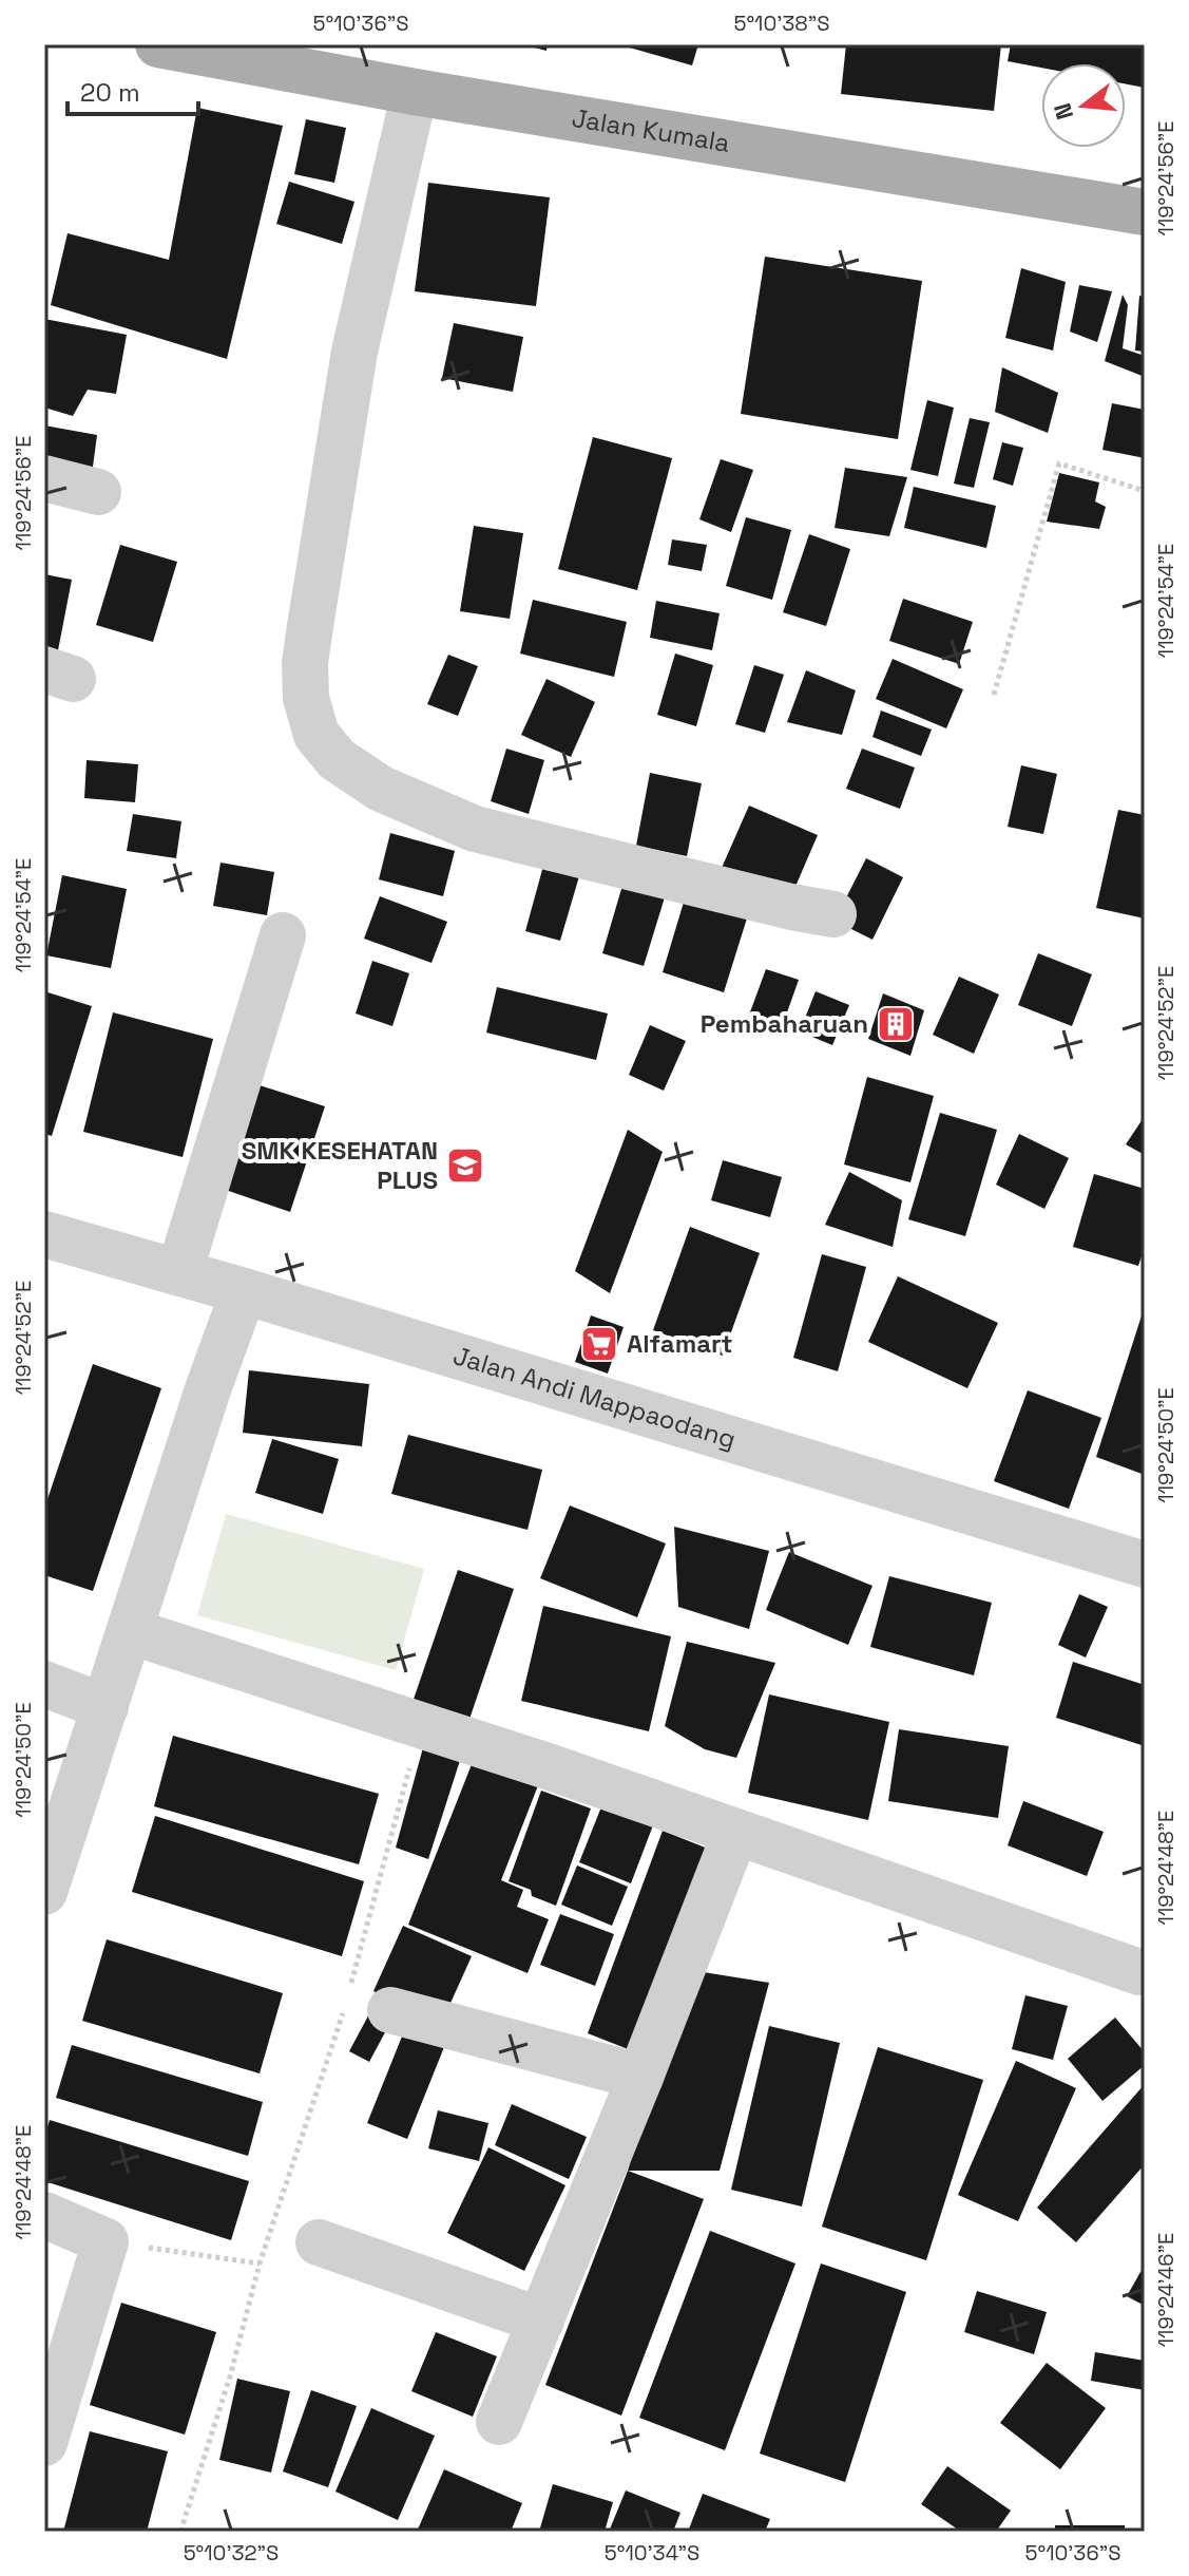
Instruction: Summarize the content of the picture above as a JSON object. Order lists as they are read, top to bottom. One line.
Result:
{"streets":{"main road":["Jalan Kumala"],"street":["Jalan Andi Mappaodang"]},"places":{"building":["Pembaharuan"],"school or university":["SMK KESEHATAN PLUS"],"supermarket":["Alfamart"]},"scale_bar":"20 m","north":"left","coordinates":["5°10'36\"S","5°10'38\"S","119°24'56\"E","119°24'54\"E","119°24'52\"E","119°24'50\"E","119°24'48\"E","119°24'46\"E","5°10'32\"S","5°10'34\"S"]}
